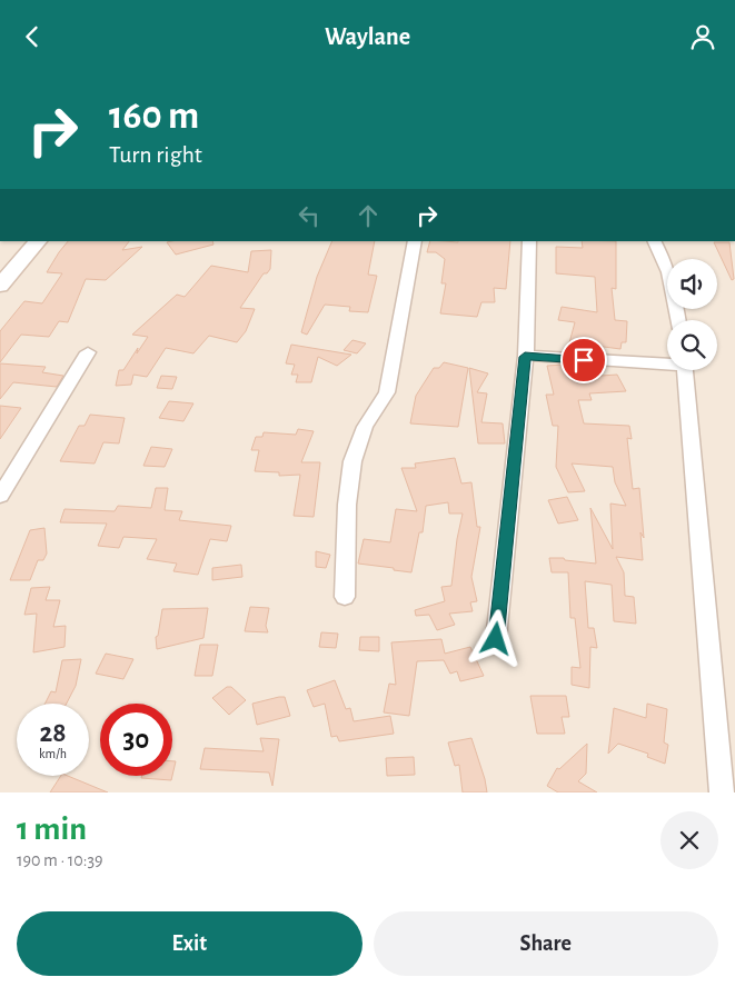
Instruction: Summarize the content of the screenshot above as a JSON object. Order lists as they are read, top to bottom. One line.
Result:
{"page":{"header":"Waylane","turn":["160 m","Turn right"],"speed":"28 km/h","limit":"30","heading":["1 min","190 m · 10:39"],"buttons":["Exit","Share"]}}
